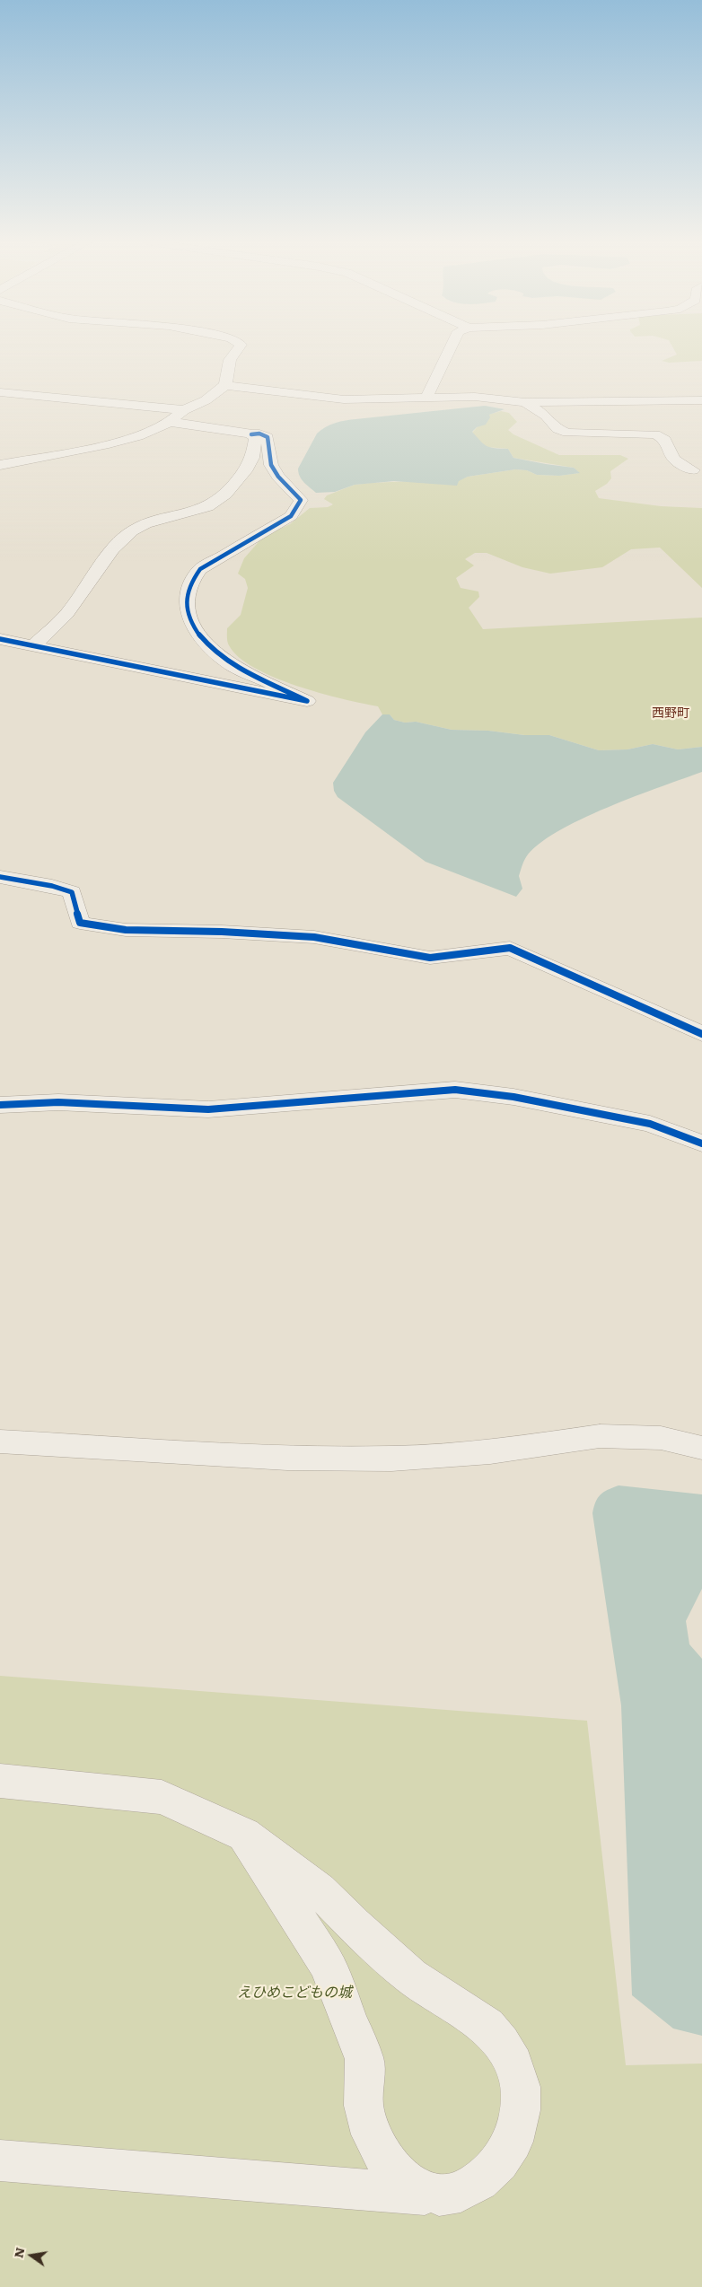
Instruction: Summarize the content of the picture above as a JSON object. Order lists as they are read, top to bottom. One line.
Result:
{"districts":["西野町"],"parks":["えひめこどもの城"],"north":"left"}
